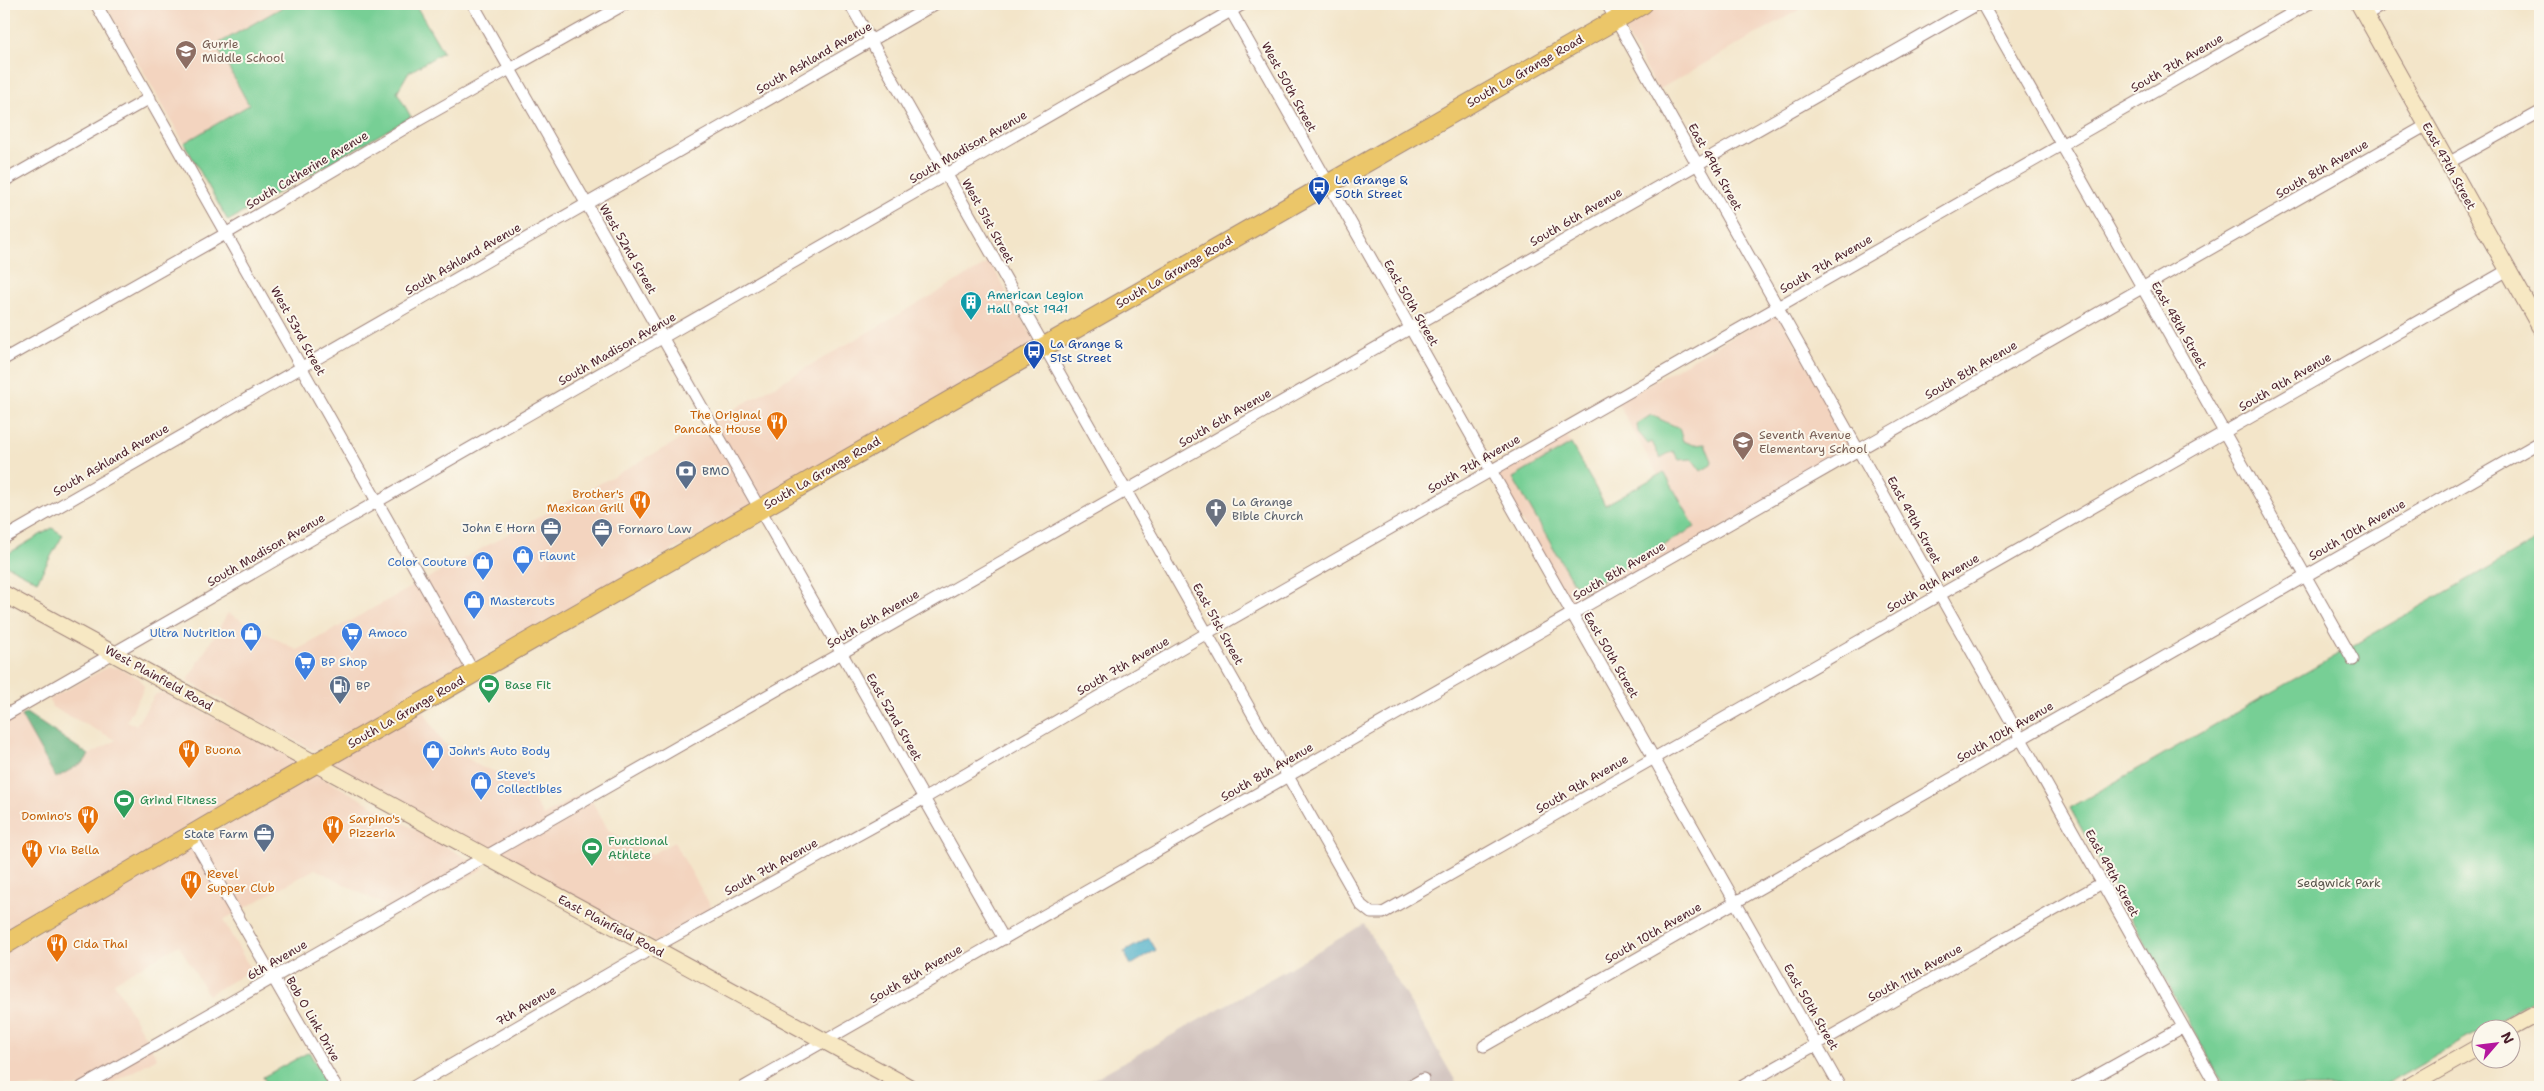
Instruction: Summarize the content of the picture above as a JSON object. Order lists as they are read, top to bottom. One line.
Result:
{"streets":{"main road":["South La Grange Road","East 47th Street","West Plainfield Road","East Plainfield Road"],"street":["South Ashland Avenue","South 7th Avenue","West 50th Street","South Madison Avenue","East 49th Street","South 8th Avenue","South Catherine Avenue","South 6th Avenue","West 51st Street","West 52nd Street","East 50th Street","East 48th Street","West 53rd Street","South 9th Avenue","South 10th Avenue","East 51st Street","East 52nd Street","6th Avenue","South 11th Avenue","7th Avenue","Bob O Link Drive"]},"crossings":[["South Ashland Avenue","West 51st Street"],["South Ashland Avenue","West 52nd Street"],["South Ashland Avenue","West 53rd Street"],["South 7th Avenue","East 49th Street"],["South 7th Avenue","East 50th Street"],["South 7th Avenue","East 48th Street"],["South 7th Avenue","East 51st Street"],["South 7th Avenue","East 52nd Street"],["South 7th Avenue","East Plainfield Road"],["South 7th Avenue","7th Avenue"],["South La Grange Road","West 50th Street"],["South La Grange Road","East 49th Street"],["South La Grange Road","West 51st Street"],["South La Grange Road","West 52nd Street"],["South La Grange Road","East 50th Street"],["South La Grange Road","West 53rd Street"],["South La Grange Road","East 51st Street"],["South La Grange Road","West Plainfield Road"],["South La Grange Road","East 52nd Street"],["South La Grange Road","East Plainfield Road"],["South La Grange Road","Bob O Link Drive"],["West 50th Street","South Madison Avenue"],["West 50th Street","East 50th Street"],["South Madison Avenue","West 51st Street"],["South Madison Avenue","West 52nd Street"],["South Madison Avenue","West 53rd Street"],["South Madison Avenue","West Plainfield Road"],["East 47th Street","South 8th Avenue"],["East 47th Street","South 9th Avenue"],["East 49th Street","South 8th Avenue"],["East 49th Street","South 6th Avenue"],["East 49th Street","South 9th Avenue"],["East 49th Street","South 10th Avenue"],["East 49th Street","South 11th Avenue"],["South 8th Avenue","East 50th Street"],["South 8th Avenue","East 48th Street"],["South 8th Avenue","East 51st Street"],["South 8th Avenue","East 52nd Street"],["South 8th Avenue","East Plainfield Road"],["South Catherine Avenue","West 52nd Street"],["South Catherine Avenue","West 53rd Street"],["South 6th Avenue","East 50th Street"],["South 6th Avenue","East 48th Street"],["South 6th Avenue","East 51st Street"],["South 6th Avenue","East 52nd Street"],["South 6th Avenue","East Plainfield Road"],["South 6th Avenue","6th Avenue"],["West 51st Street","East 51st Street"],["West 52nd Street","East 52nd Street"],["East 50th Street","South 9th Avenue"],["East 50th Street","South 10th Avenue"],["East 50th Street","South 11th Avenue"],["East 48th Street","South 9th Avenue"],["East 48th Street","South 10th Avenue"],["South 9th Avenue","East 51st Street"],["West Plainfield Road","East Plainfield Road"],["East Plainfield Road","6th Avenue"],["East Plainfield Road","7th Avenue"],["6th Avenue","Bob O Link Drive"]],"parks":["Sedgwick Park"],"places":{"school or university":["Gurrie Middle School","Seventh Avenue Elementary School"],"bus stop":["La Grange & 50th Street","La Grange & 51st Street"],"building":["American Legion Hall Post 1941"],"restaurant":["The Original Pancake House","Brother's Mexican Grill","Buona","Domino's","Sarpino's Pizzeria","Via Bella","Revel Supper Club","Cida Thai"],"bank":["BMO"],"church":["La Grange Bible Church"],"office":["John E Horn","Fornaro Law","State Farm"],"shop":["Flaunt","Color Couture","Mastercuts","Ultra Nutrition","John's Auto Body","Steve's Collectibles"],"supermarket":["Amoco","BP Shop"],"sports":["Base Fit","Grind Fitness","Functional Athlete"],"fuel station":["BP"]},"north":"top right"}
